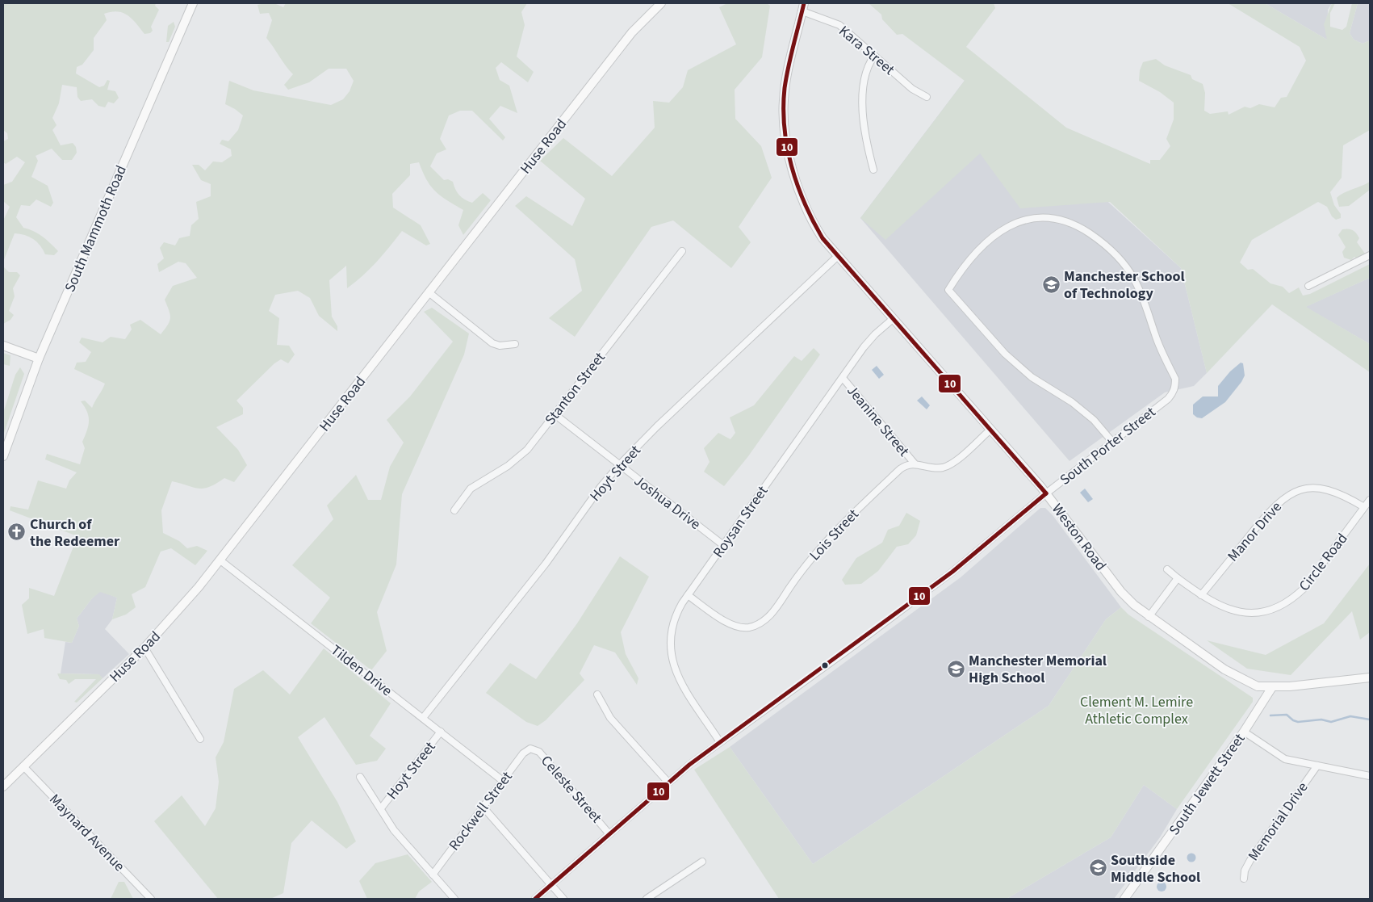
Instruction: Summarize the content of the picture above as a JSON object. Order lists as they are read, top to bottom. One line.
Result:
{"streets":{"street":["Kara Street","Huse Road","South Mammoth Road","Stanton Street","Jeanine Street","South Porter Street","Hoyt Street","Joshua Drive","Roysan Street","Manor Drive","Lois Street","Weston Road","Circle Road","Tilden Drive","South Jewett Street","Celeste Street","Rockwell Street","Memorial Drive","Maynard Avenue"]},"crossings":[["Kara Street","Weston Road"],["Huse Road","Tilden Drive"],["Huse Road","Maynard Avenue"],["Stanton Street","Joshua Drive"],["Jeanine Street","Roysan Street"],["Jeanine Street","Lois Street"],["South Porter Street","Roysan Street"],["South Porter Street","Weston Road"],["South Porter Street","Celeste Street"],["Hoyt Street","Joshua Drive"],["Hoyt Street","Weston Road"],["Hoyt Street","Tilden Drive"],["Joshua Drive","Roysan Street"],["Roysan Street","Lois Street"],["Roysan Street","Weston Road"],["Manor Drive","Circle Road"],["Weston Road","South Jewett Street"],["Tilden Drive","Rockwell Street"],["Celeste Street","Rockwell Street"]],"parks":["Clement M. Lemire Athletic Complex"],"places":{"school or university":["Manchester School of Technology","Manchester Memorial High School","Southside Middle School"],"church":["Church of the Redeemer"]},"lines":["transit line 10"]}
